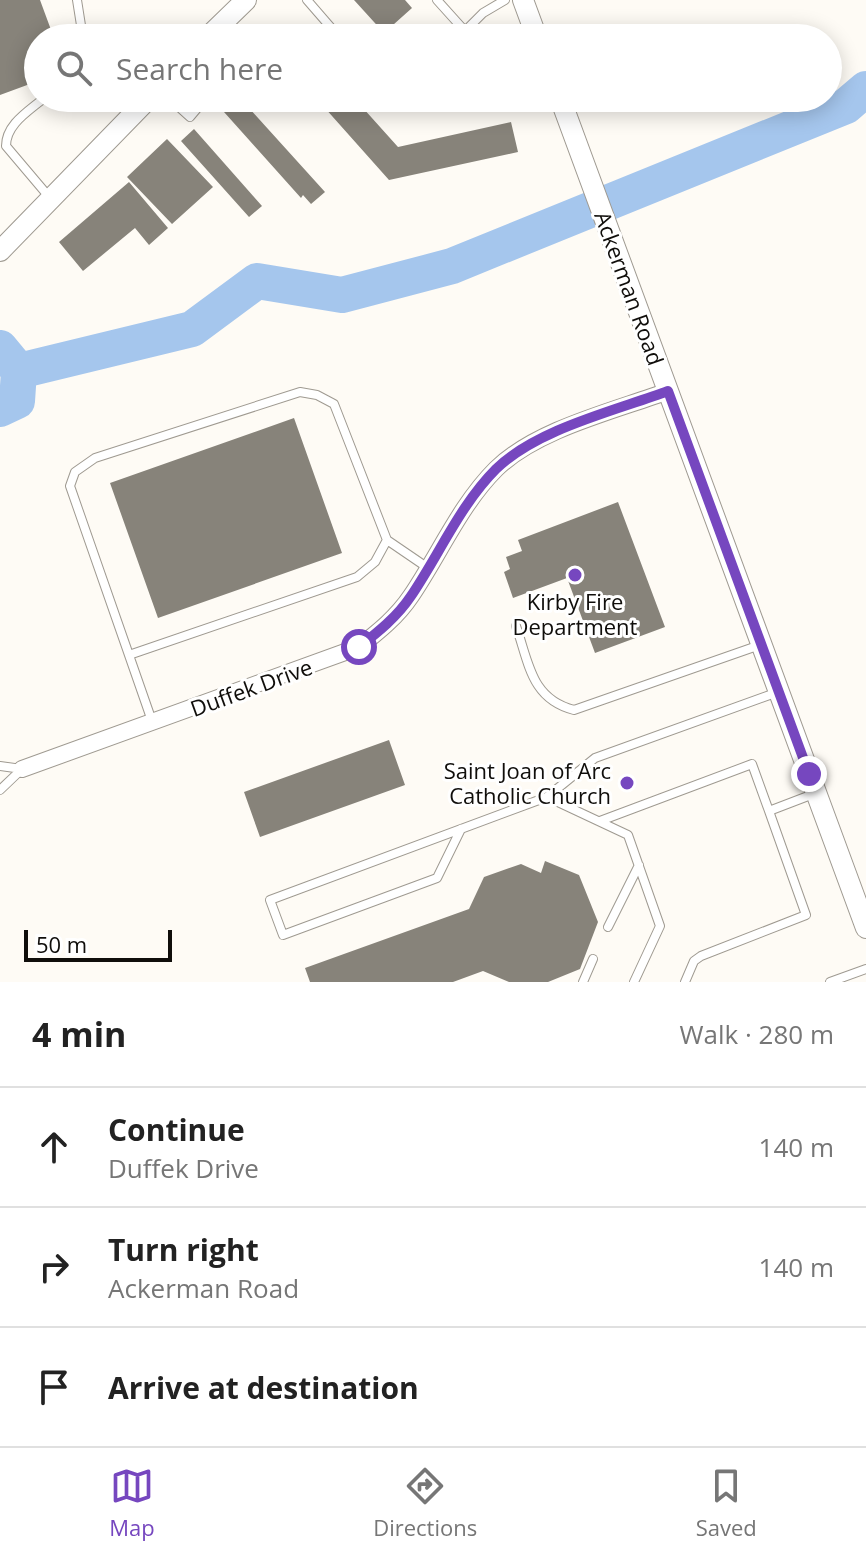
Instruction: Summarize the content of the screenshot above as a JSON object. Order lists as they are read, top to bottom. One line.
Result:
{"streets":{"street":["Ackerman Road","Duffek Drive"]},"crossings":[["Ackerman Road","Duffek Drive"]],"places":["Kirby Fire Department","Saint Joan of Arc Catholic Church"],"scale_bar":"50 m","page":{"search":"Search here","scale":"50 m","heading":["4 min","Walk · 280 m"],"list":[["Continue","Duffek Drive","140 m"],["Turn right","Ackerman Road","140 m"],"Arrive at destination"],"nav":["Map","Directions","Saved"]}}
